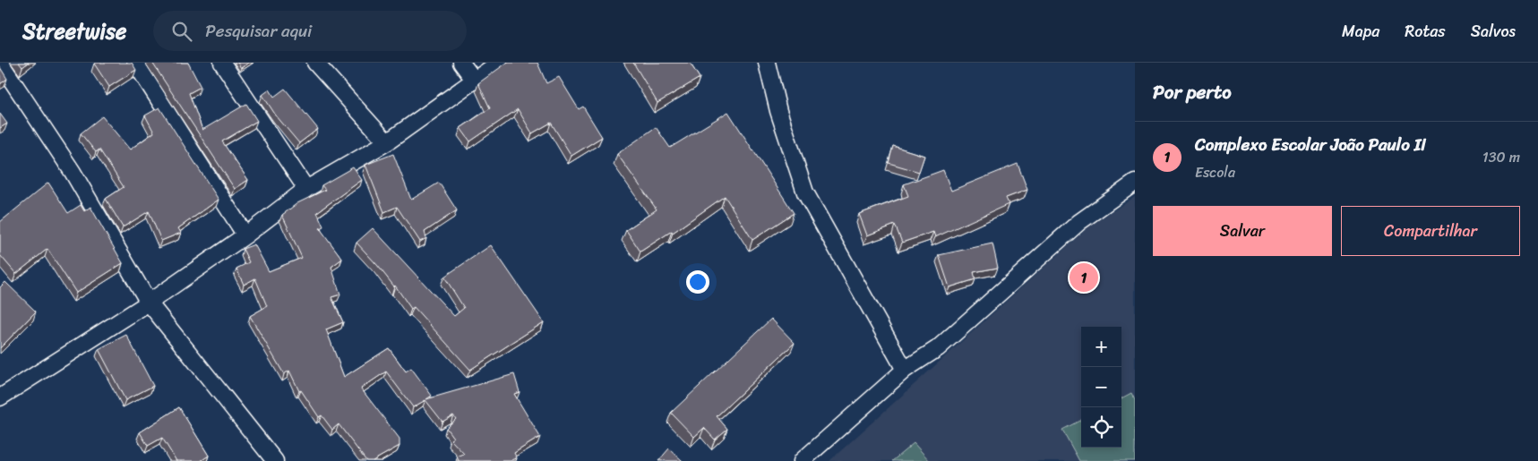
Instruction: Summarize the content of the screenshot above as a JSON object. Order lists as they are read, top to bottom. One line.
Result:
{"page":{"header":"Streetwise","search":"Pesquisar aqui","nav":["Mapa","Rotas","Salvos"],"heading":"Por perto","list":[{"mark":"1","name":"Complexo Escolar João Paulo II","note":"Escola","value":"130 m"}],"buttons":["Salvar","Compartilhar"],"pins":"1","map_buttons":["+","−"]}}
